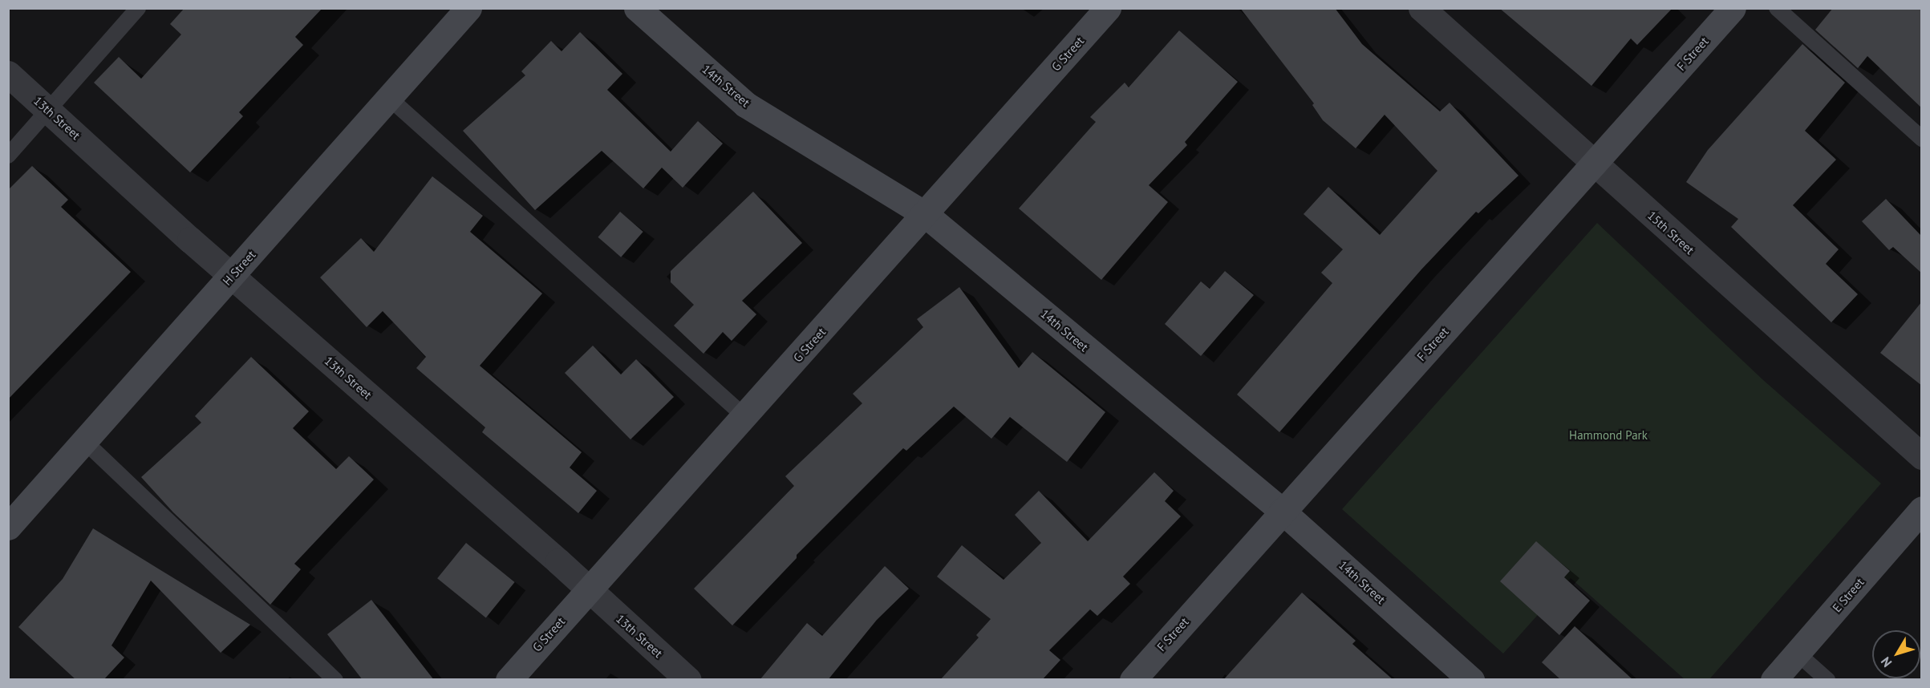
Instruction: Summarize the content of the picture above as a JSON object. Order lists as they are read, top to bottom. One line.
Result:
{"streets":{"street":["G Street","F Street","14th Street","13th Street","15th Street","H Street","E Street"]},"crossings":[["G Street","14th Street"],["G Street","13th Street"],["F Street","14th Street"],["F Street","15th Street"],["13th Street","H Street"]],"parks":["Hammond Park"],"north":"bottom left"}
